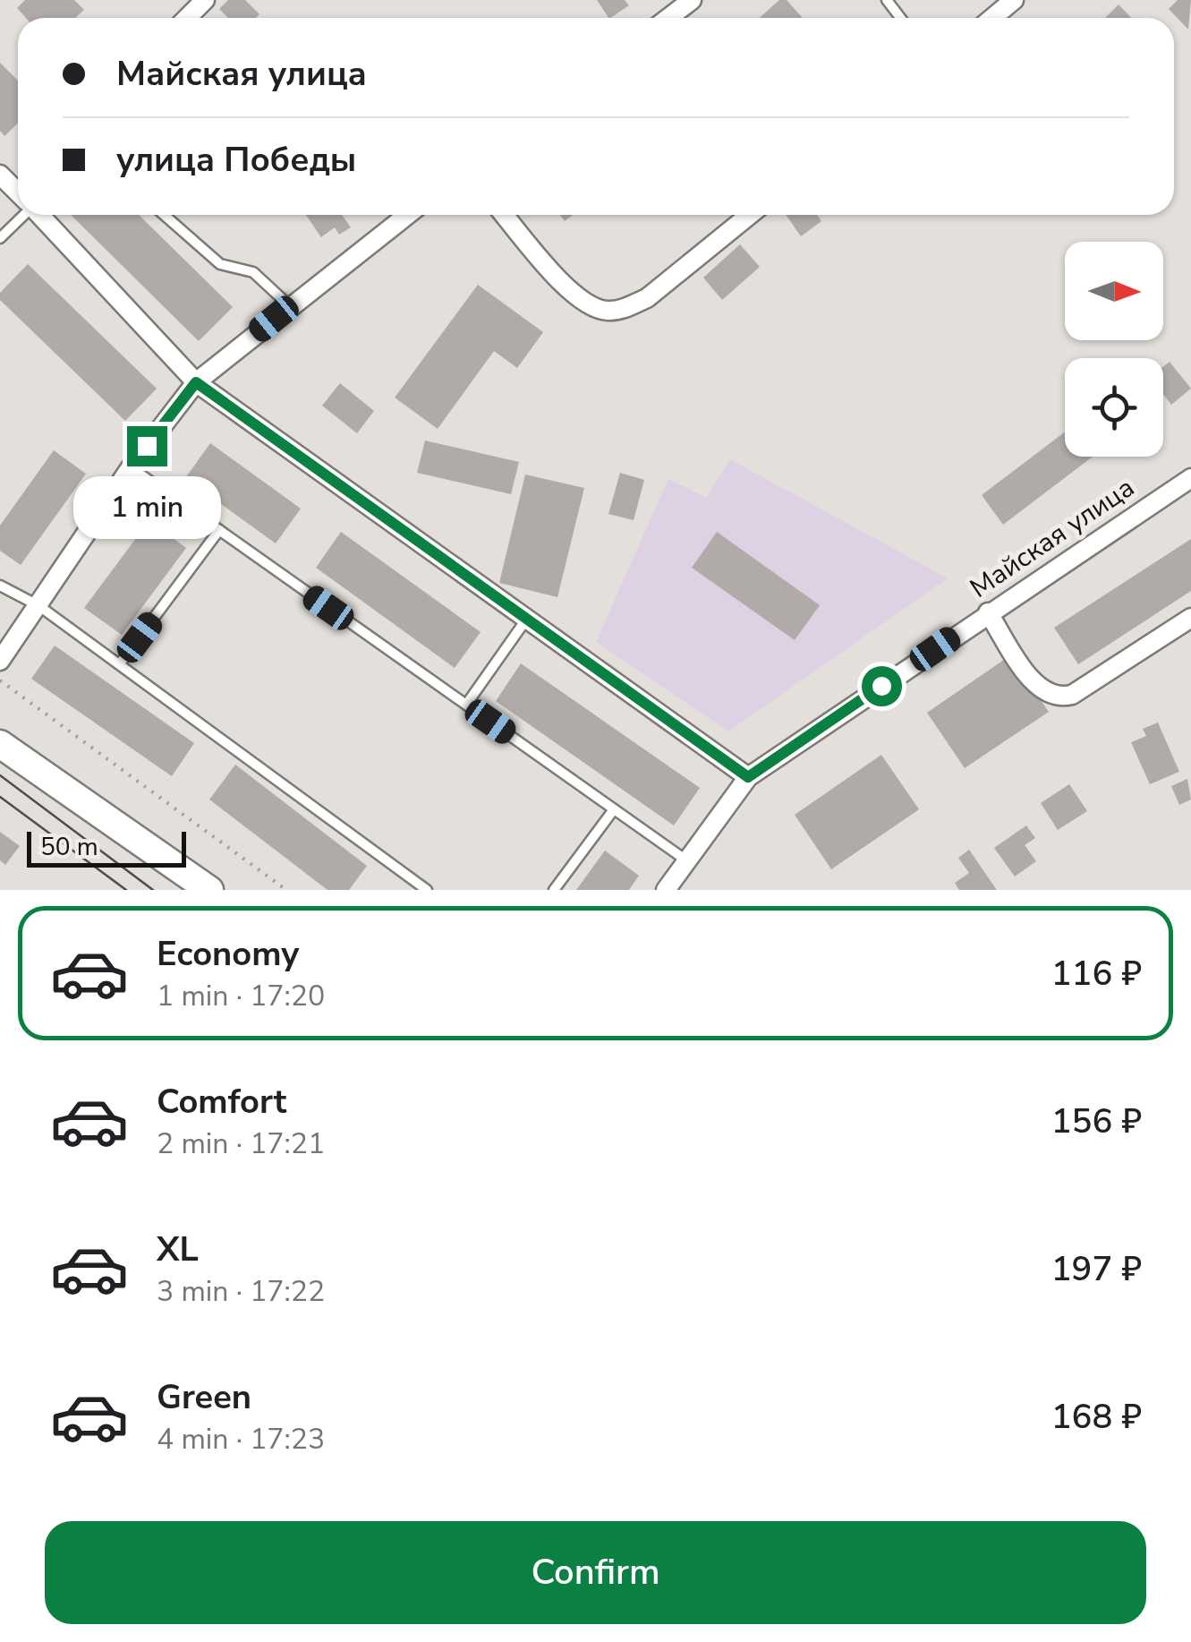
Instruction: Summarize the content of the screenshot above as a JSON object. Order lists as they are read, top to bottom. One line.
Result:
{"streets":{"street":["Майская улица"]},"scale_bar":"50 m","north":"right","page":{"banner":["Майская улица","улица Победы"],"bubble":"1 min","scale":"50 m","list":[{"name":"Economy","note":"1 min · 17:20","value":"116 ₽"},{"name":"Comfort","note":"2 min · 17:21","value":"156 ₽"},{"name":"XL","note":"3 min · 17:22","value":"197 ₽"},{"name":"Green","note":"4 min · 17:23","value":"168 ₽"}],"buttons":"Confirm"}}
